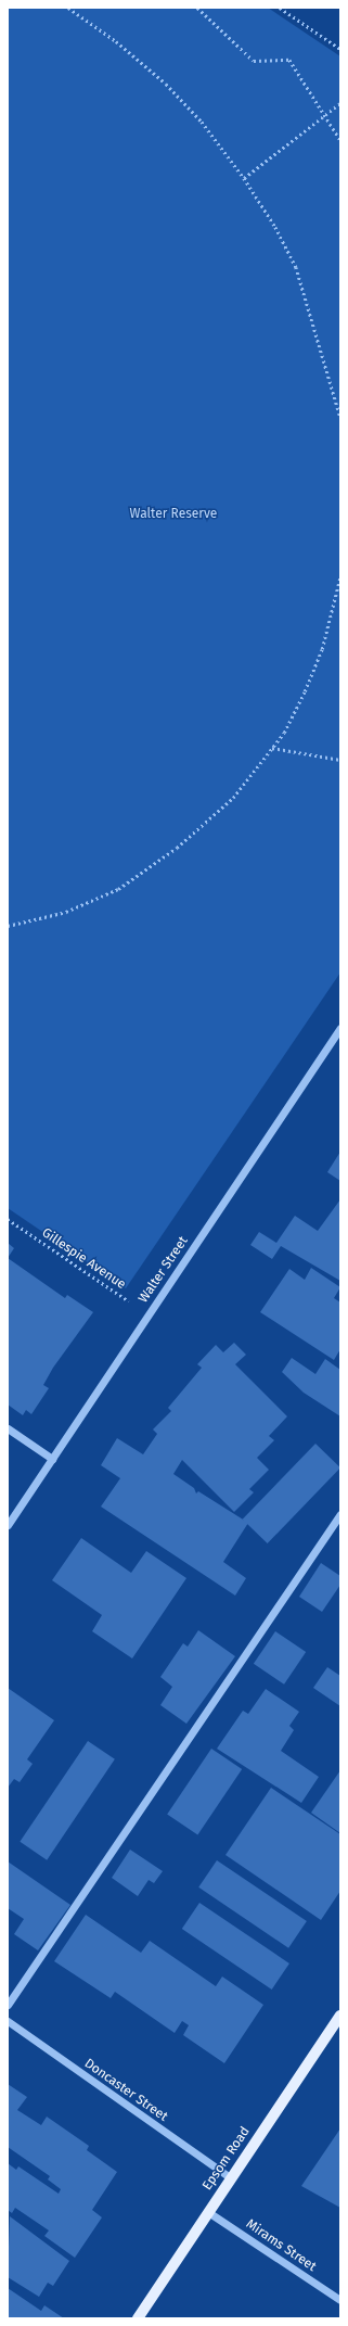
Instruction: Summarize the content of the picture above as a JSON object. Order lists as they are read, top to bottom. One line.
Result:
{"streets":{"main road":["Epsom Road"],"street":["Walter Street","Doncaster Street","Mirams Street"],"path":["Gillespie Avenue"]},"crossings":[["Gillespie Avenue","Walter Street"],["Doncaster Street","Epsom Road"],["Epsom Road","Mirams Street"]],"parks":["Walter Reserve"]}
